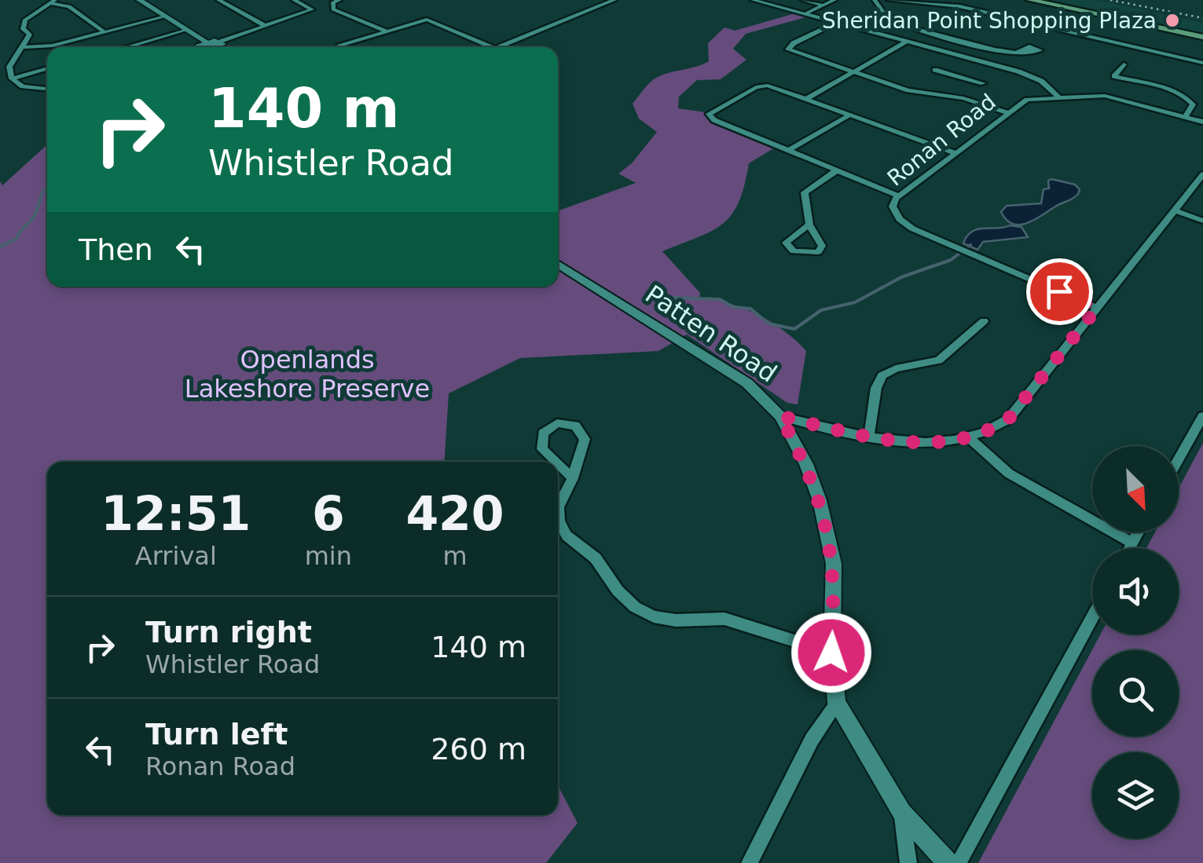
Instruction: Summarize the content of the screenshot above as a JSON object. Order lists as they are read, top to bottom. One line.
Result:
{"streets":{"street":["Ronan Road","Patten Road"]},"parks":["Openlands Lakeshore Preserve"],"places":["Sheridan Point Shopping Plaza"],"north":"bottom right","page":{"turn":["140 m","Whistler Road"],"then":"Then","eta":["12:51","Arrival","6","min","420","m"],"list":[{"name":"Turn right","note":"Whistler Road","value":"140 m"},{"name":"Turn left","note":"Ronan Road","value":"260 m"}]}}
